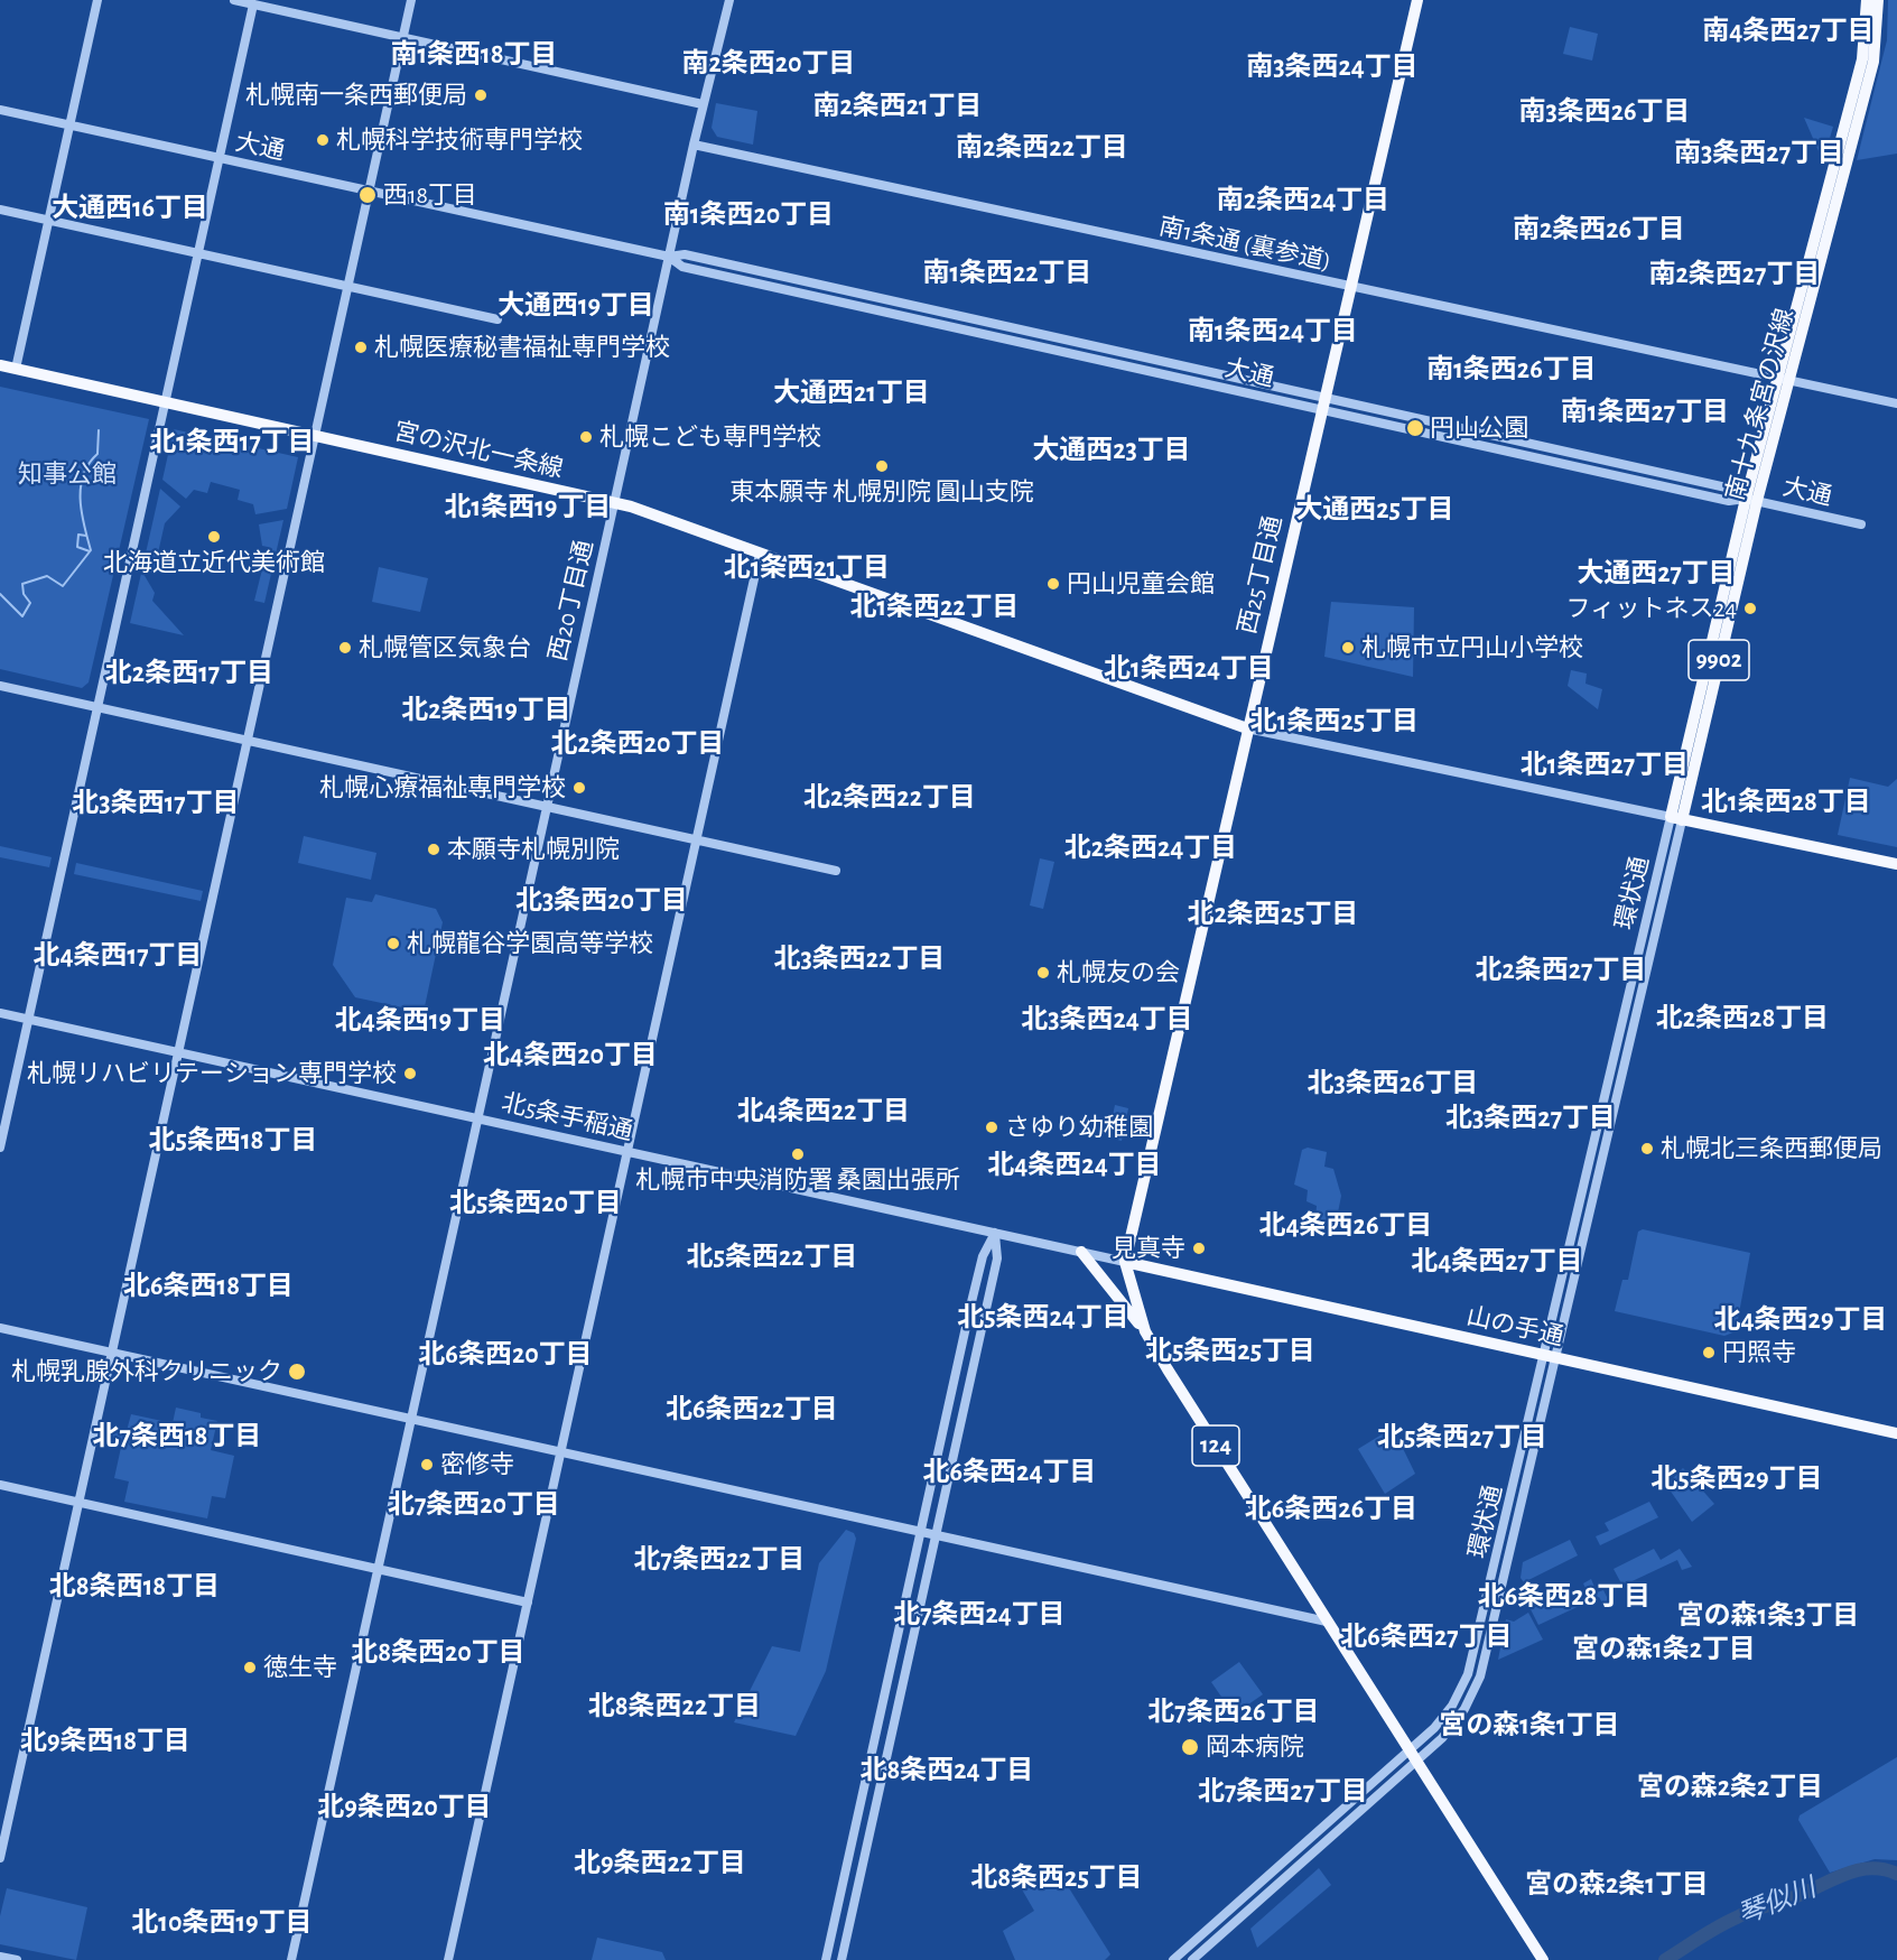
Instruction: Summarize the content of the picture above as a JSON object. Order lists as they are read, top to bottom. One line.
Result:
{"streets":{"main road":["南十九条宮の沢線","宮の沢北一条線","西25丁目通","9902","山の手通","124"],"street":["大通","南1条通 (裏参道)","西20丁目通","環状通","北5条手稲通"]},"crossings":[["大通","南十九条宮の沢線"],["大通","西25丁目通"],["大通","西20丁目通"],["南1条通 (裏参道)","南十九条宮の沢線"],["南1条通 (裏参道)","西25丁目通"],["南1条通 (裏参道)","西20丁目通"],["南十九条宮の沢線","環状通"],["宮の沢北一条線","西25丁目通"],["宮の沢北一条線","西20丁目通"],["宮の沢北一条線","124"],["西25丁目通","124"],["西20丁目通","北5条手稲通"],["環状通","山の手通"],["環状通","124"],["北5条手稲通","山の手通"],["北5条手稲通","124"],["山の手通","124"]],"districts":["南4条西27丁目","南1条西18丁目","南2条西20丁目","南3条西24丁目","南2条西21丁目","南3条西26丁目","南2条西22丁目","南3条西27丁目","南2条西24丁目","大通西16丁目","南1条西20丁目","南2条西26丁目","南1条西22丁目","南2条西27丁目","大通西19丁目","南1条西24丁目","南1条西26丁目","大通西21丁目","南1条西27丁目","北1条西17丁目","大通西23丁目","北1条西19丁目","大通西25丁目","北1条西21丁目","大通西27丁目","北1条西22丁目","北1条西24丁目","北2条西17丁目","北2条西19丁目","北1条西25丁目","北2条西20丁目","北1条西27丁目","北2条西22丁目","北1条西28丁目","北3条西17丁目","北2条西24丁目","北3条西20丁目","北2条西25丁目","北4条西17丁目","北3条西22丁目","北2条西27丁目","北2条西28丁目","北3条西24丁目","北4条西19丁目","北4条西20丁目","北3条西26丁目","北4条西22丁目","北3条西27丁目","北5条西18丁目","北4条西24丁目","北5条西20丁目","北4条西26丁目","北5条西22丁目","北4条西27丁目","北6条西18丁目","北5条西24丁目","北4条西29丁目","北5条西25丁目","北6条西20丁目","北6条西22丁目","北7条西18丁目","北5条西27丁目","北6条西24丁目","北5条西29丁目","北7条西20丁目","北6条西26丁目","北7条西22丁目","北8条西18丁目","北6条西28丁目","北7条西24丁目","宮の森1条3丁目","北6条西27丁目","宮の森1条2丁目","北8条西20丁目","北8条西22丁目","北7条西26丁目","宮の森1条1丁目","北9条西18丁目","北8条西24丁目","宮の森2条2丁目","北7条西27丁目","北9条西20丁目","北9条西22丁目","北8条西25丁目","宮の森2条1丁目","北10条西19丁目"],"water":["琴似川"],"parks":["知事公館"],"places":["札幌南一条西郵便局","札幌科学技術専門学校","西18丁目","札幌医療秘書福祉専門学校","円山公園","札幌こども専門学校","東本願寺 札幌別院 圓山支院","北海道立近代美術館","円山児童会館","フィットネス24","札幌管区気象台","札幌市立円山小学校","札幌心療福祉専門学校","本願寺札幌別院","札幌龍谷学園高等学校","札幌友の会","札幌リハビリテーション専門学校","さゆり幼稚園","札幌北三条西郵便局","札幌市中央消防署 桑園出張所","見真寺","円照寺","札幌乳腺外科クリニック","密修寺","徳生寺","岡本病院"]}
